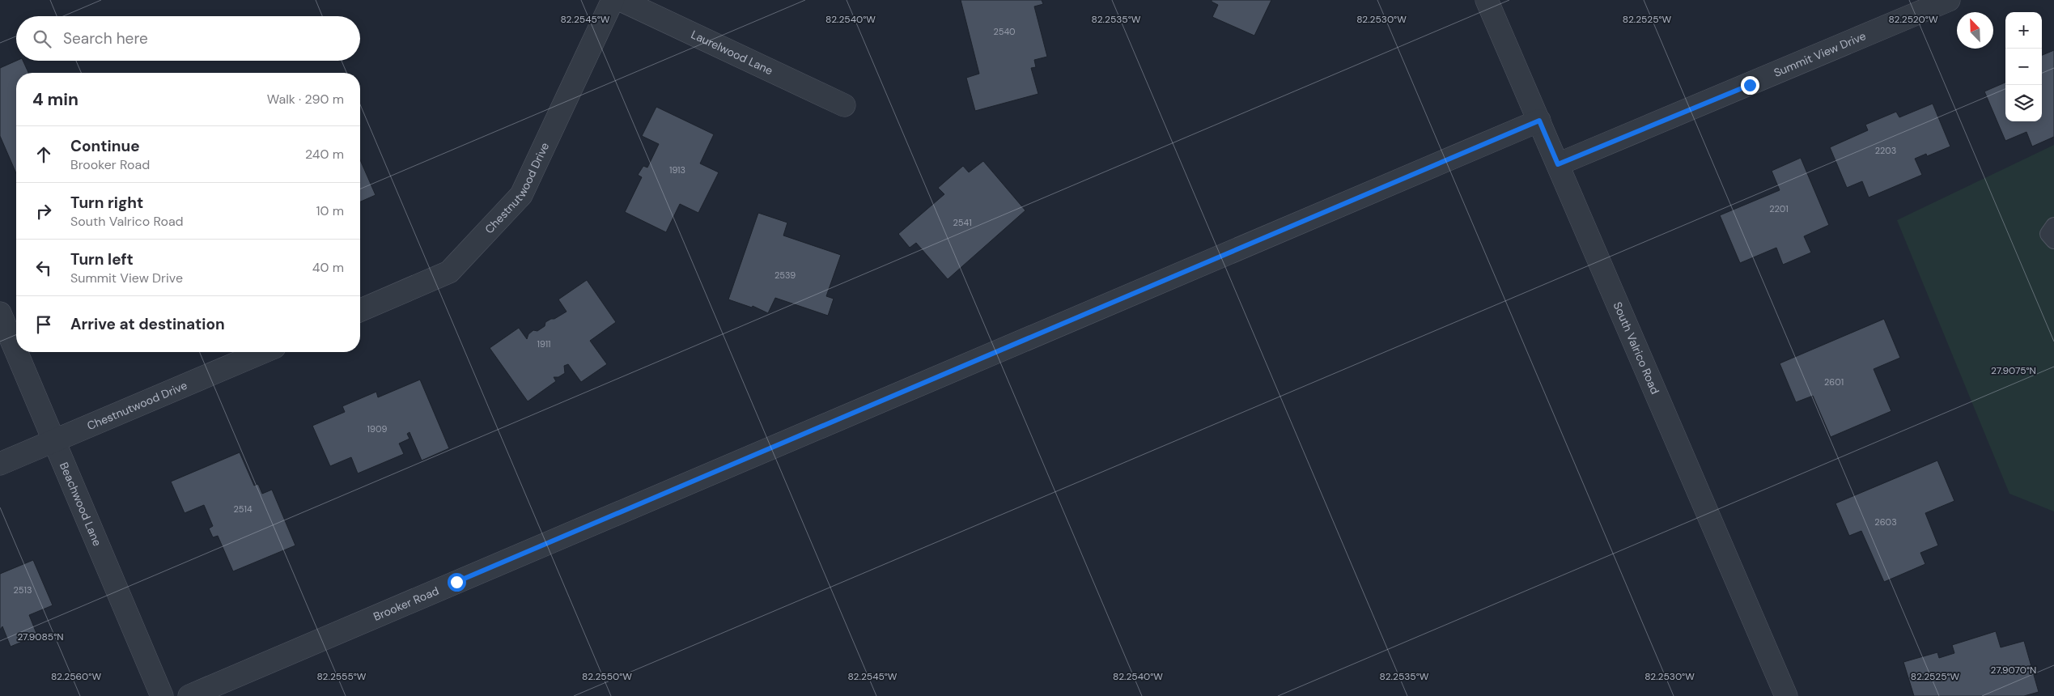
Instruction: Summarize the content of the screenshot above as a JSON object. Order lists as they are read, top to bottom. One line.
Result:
{"streets":{"street":["Laurelwood Lane","Summit View Drive","Chestnutwood Drive","South Valrico Road","Beachwood Lane","Brooker Road"]},"crossings":[["Summit View Drive","South Valrico Road"],["Chestnutwood Drive","Beachwood Lane"],["South Valrico Road","Brooker Road"]],"house_numbers":["2540","2203","1913","2201","2541","2539","1911","2601","1909","2514","2603","2513"],"north":"top left","page":{"map_buttons":["+","−"],"search":"Search here","heading":["4 min","Walk · 290 m"],"list":[["Continue","Brooker Road","240 m"],["Turn right","South Valrico Road","10 m"],["Turn left","Summit View Drive","40 m"],"Arrive at destination"]},"coordinates":["82.2545°W","82.2540°W","82.2535°W","82.2530°W","82.2525°W","82.2520°W","27.9075°N","27.9085°N","27.9070°N","82.2560°W","82.2555°W","82.2550°W"]}
